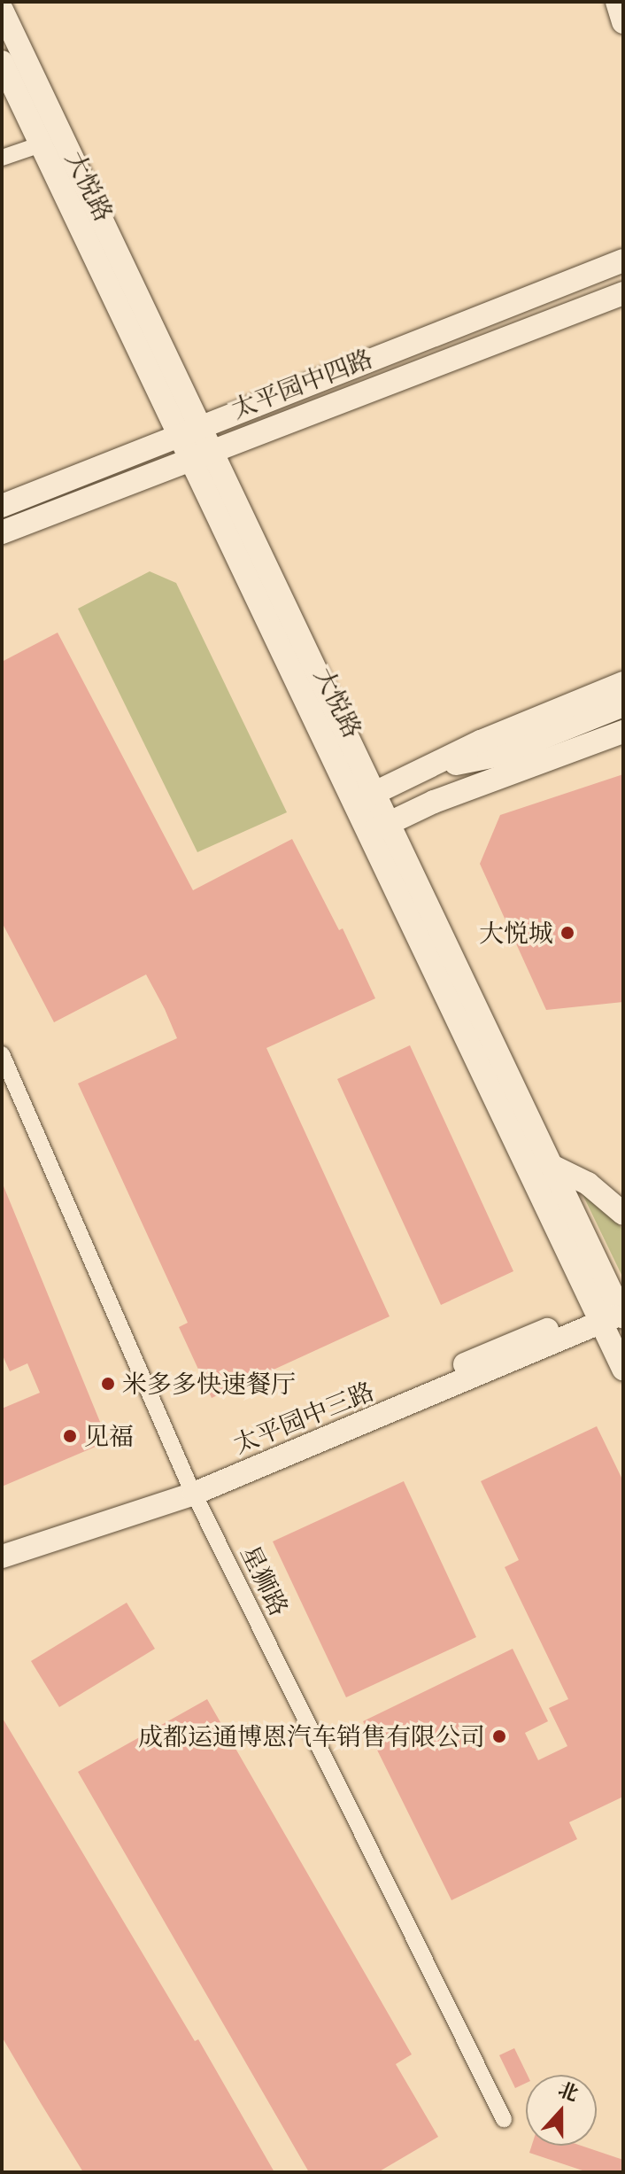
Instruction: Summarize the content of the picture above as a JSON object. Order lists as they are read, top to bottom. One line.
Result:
{"streets":{"street":["大悦路","太平园中四路","太平园中三路","星狮路"]},"crossings":[["大悦路","太平园中四路"],["大悦路","太平园中三路"],["太平园中三路","星狮路"]],"places":["大悦城","米多多快速餐厅","见福","成都运通博恩汽车销售有限公司"],"north":"top"}
